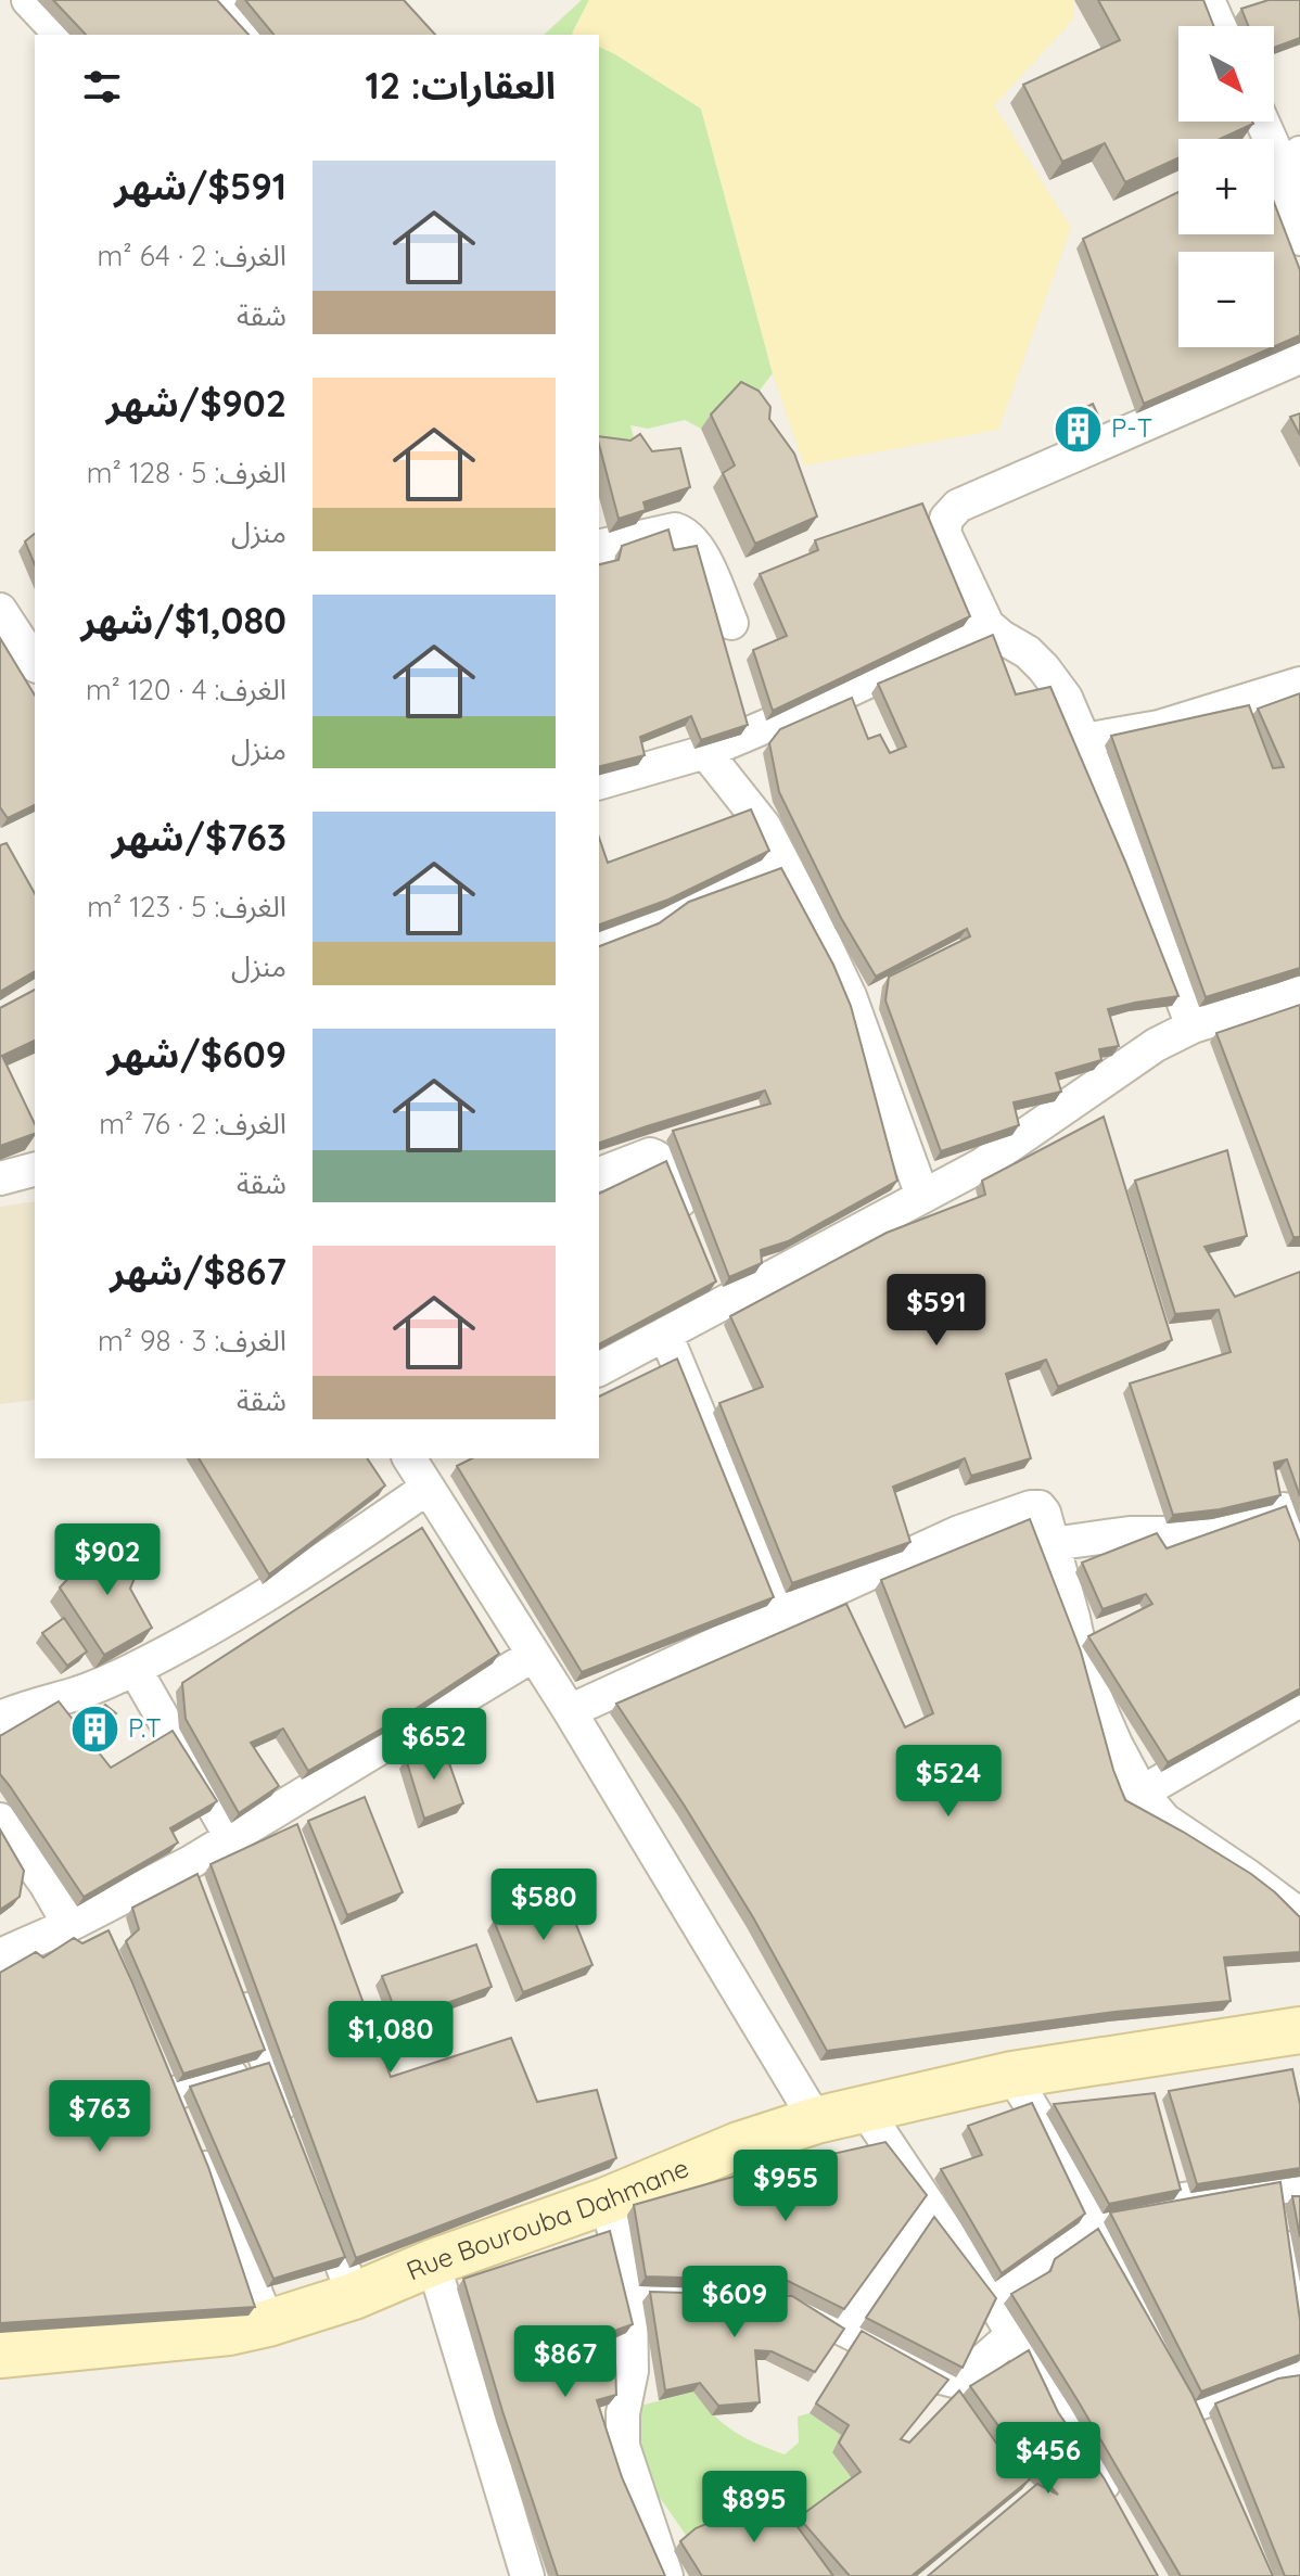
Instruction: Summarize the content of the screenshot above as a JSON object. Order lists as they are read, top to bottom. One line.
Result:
{"streets":{"street":["Rue Bourouba Dahmane"]},"places":{"building":["P-T","P.T"]},"north":"bottom right","page":{"map_buttons":["+","−"],"heading":"العقارات: 12","list":[{"name":"$591/شهر","note":"الغرف: 2 · 64 m² · شقة"},{"name":"$902/شهر","note":"الغرف: 5 · 128 m² · منزل"},{"name":"$1,080/شهر","note":"الغرف: 4 · 120 m² · منزل"},{"name":"$763/شهر","note":"الغرف: 5 · 123 m² · منزل"},{"name":"$609/شهر","note":"الغرف: 2 · 76 m² · شقة"},{"name":"$867/شهر","note":"الغرف: 3 · 98 m² · شقة"}],"price":["$591","$902","$652","$524","$580","$1,080","$763","$955","$609","$867","$456","$895"]}}
